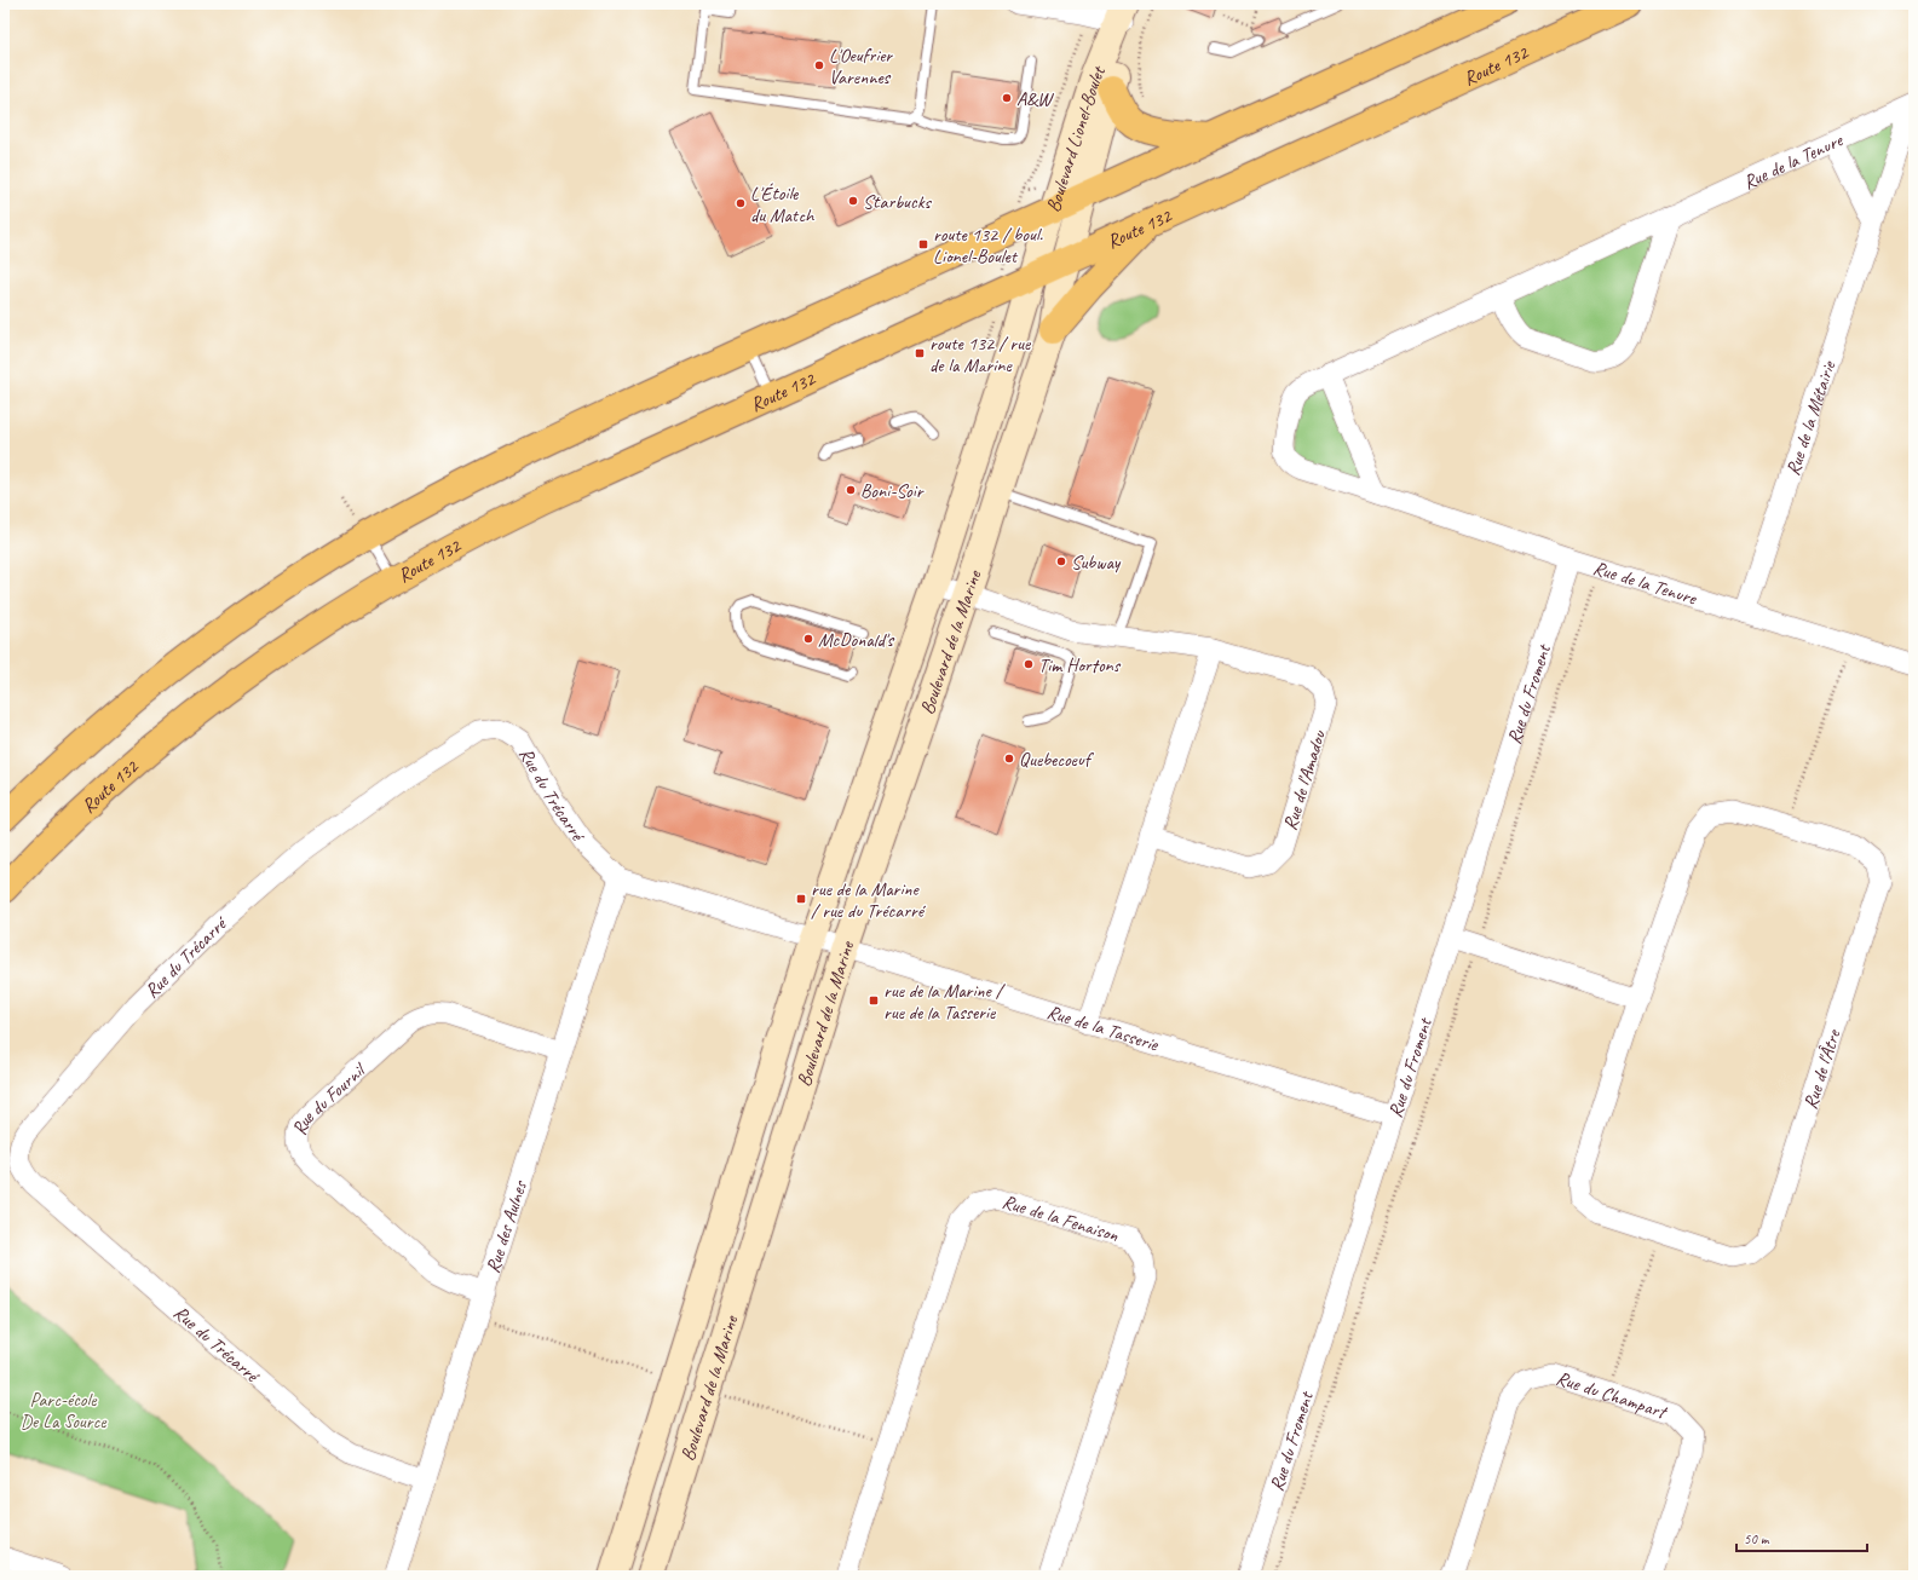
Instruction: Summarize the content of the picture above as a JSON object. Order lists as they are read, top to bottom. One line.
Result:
{"streets":{"highway":["Route 132"],"street":["Boulevard Lionel-Boulet","Rue de la Tenure","Rue de la Métairie","Boulevard de la Marine","Rue du Froment","Rue de l'Amadou","Rue du Trécarré","Rue de la Tasserie","Rue de l'Âtre","Rue du Fournil","Rue de la Fenaison","Rue des Aulnes","Rue du Champart"]},"crossings":[["Route 132","Boulevard Lionel-Boulet"],["Route 132","Boulevard de la Marine"],["Boulevard Lionel-Boulet","Boulevard de la Marine"],["Rue de la Tenure","Rue de la Métairie"],["Rue de la Tenure","Rue du Froment"],["Boulevard de la Marine","Rue de l'Amadou"],["Boulevard de la Marine","Rue du Trécarré"],["Boulevard de la Marine","Rue de la Tasserie"],["Rue du Froment","Rue de la Tasserie"],["Rue du Trécarré","Rue de la Tasserie"],["Rue du Trécarré","Rue des Aulnes"],["Rue du Fournil","Rue des Aulnes"]],"parks":["Parc-école De La Source"],"places":{"other":["L'Oeufrier Varennes","A&W","Starbucks","L'Étoile du Match","Boni-Soir","Subway","McDonald's","Tim Hortons","Quebecoeuf"],"transit":["route 132 / boul. Lionel-Boulet","route 132 / rue de la Marine","rue de la Marine / rue du Trécarré","rue de la Marine / rue de la Tasserie"]},"scale_bar":"50 m"}
